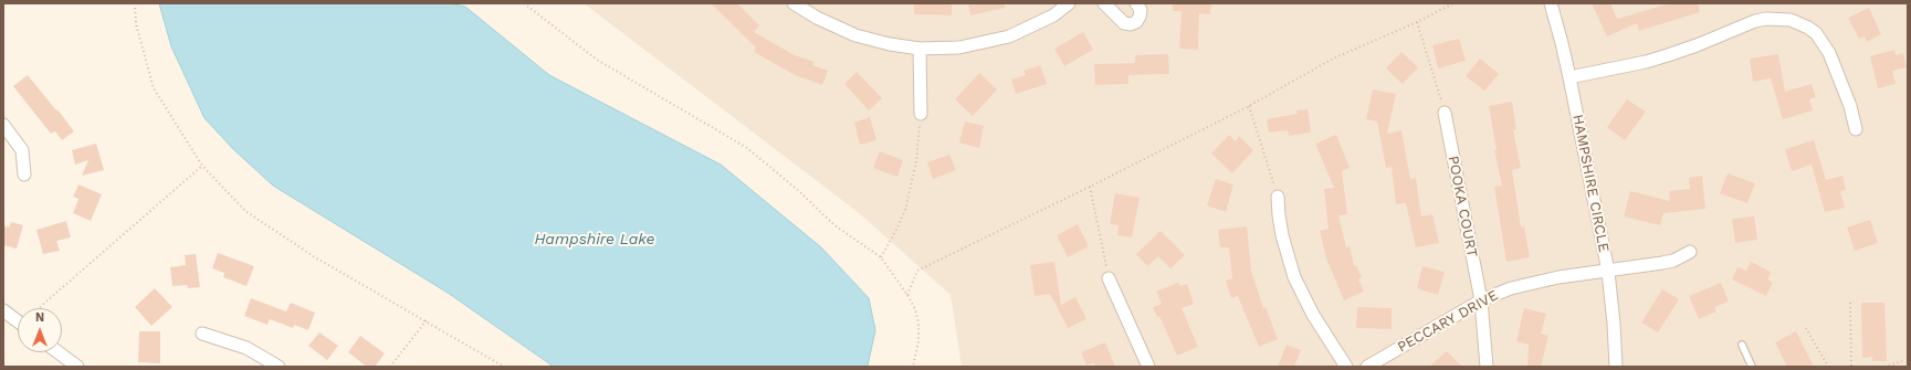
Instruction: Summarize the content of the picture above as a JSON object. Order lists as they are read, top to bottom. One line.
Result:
{"streets":{"street":["HAMPSHIRE CIRCLE","POOKA COURT","PECCARY DRIVE"]},"crossings":[["HAMPSHIRE CIRCLE","PECCARY DRIVE"],["POOKA COURT","PECCARY DRIVE"]],"water":["Hampshire Lake"],"north":"top"}
